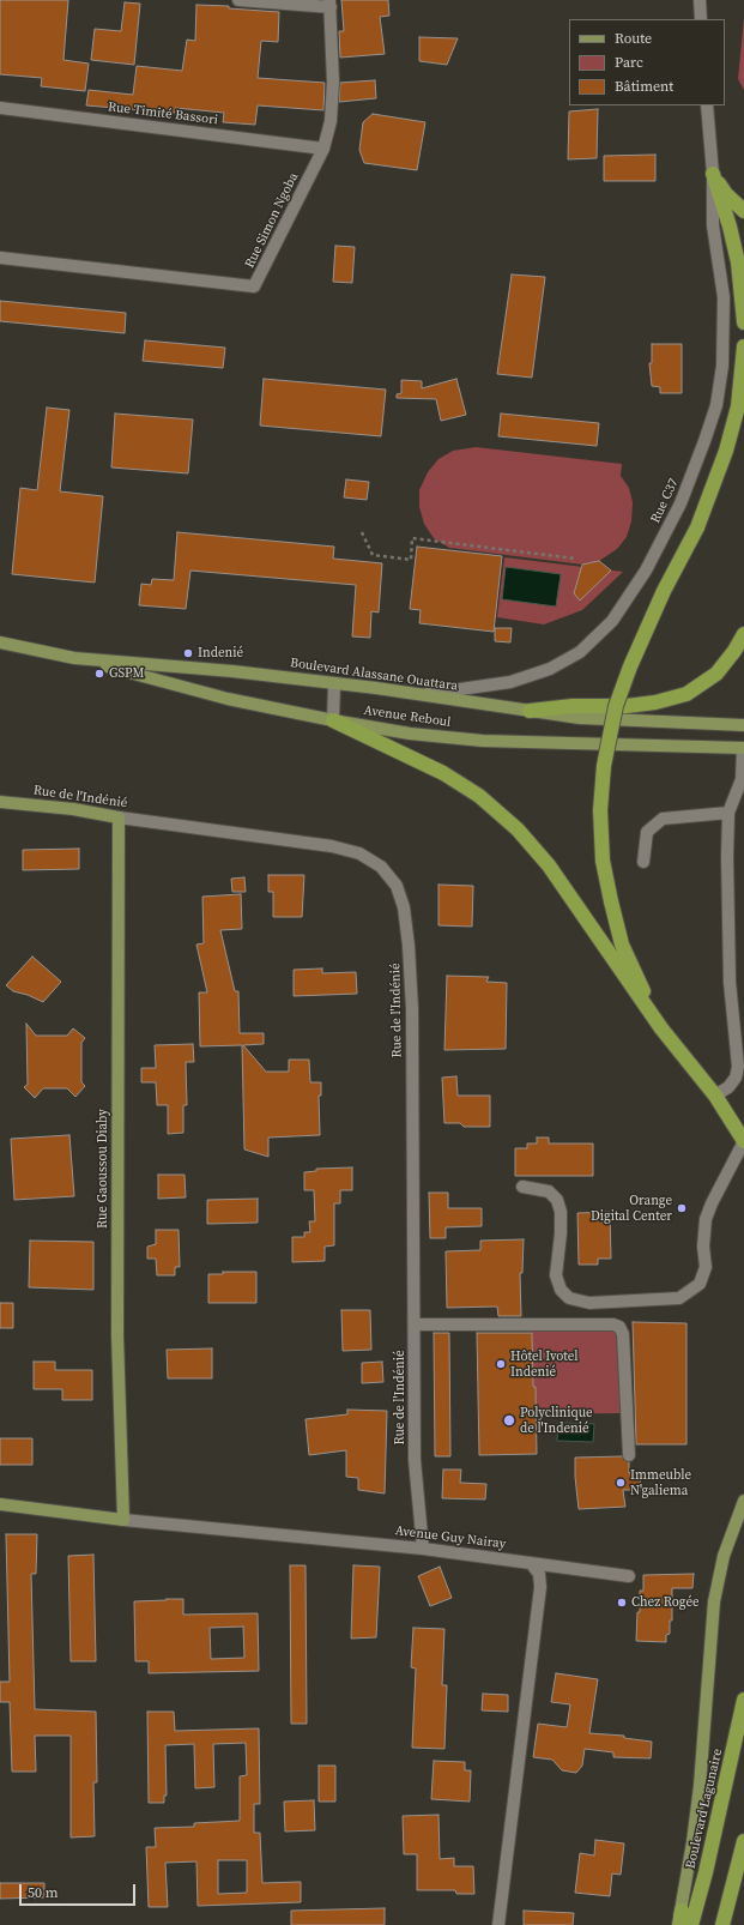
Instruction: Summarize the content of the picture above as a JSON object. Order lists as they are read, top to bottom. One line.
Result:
{"streets":{"highway":["Boulevard Lagunaire"],"main road":["Boulevard Alassane Ouattara","Avenue Reboul","Rue de l'Indénié","Rue Gaoussou Diaby","Avenue Guy Nairay"],"street":["Rue Timité Bassori","Rue Simon Ngoba","Rue C37"]},"crossings":[["Rue Timité Bassori","Rue Simon Ngoba"],["Rue C37","Boulevard Alassane Ouattara"],["Boulevard Alassane Ouattara","Avenue Reboul"],["Rue de l'Indénié","Rue Gaoussou Diaby"],["Rue de l'Indénié","Avenue Guy Nairay"],["Rue Gaoussou Diaby","Avenue Guy Nairay"]],"places":["Indenié","GSPM","Orange Digital Center","Hôtel Ivotel Indenié","Polyclinique de l'Indenié","Immeuble N'galiema","Chez Rogée"],"legend":["Route","Parc","Bâtiment"],"scale_bar":"50 m"}
